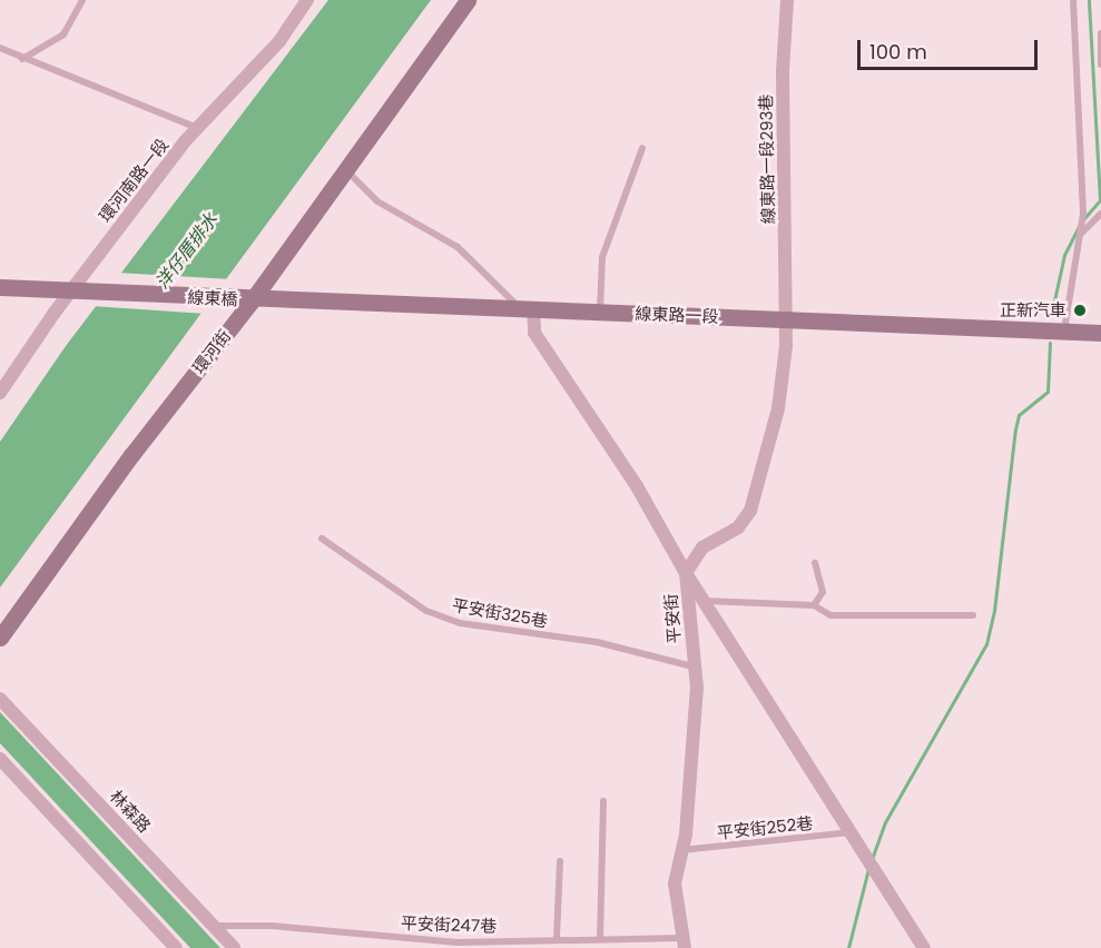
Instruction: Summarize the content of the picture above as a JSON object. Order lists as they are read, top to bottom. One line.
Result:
{"streets":{"main road":["線東橋","線東路一段","環河街"],"street":["線東路一段293巷","環河南路一段","平安街","林森路"],"lane":["平安街325巷","平安街252巷","平安街247巷"]},"crossings":[["線東路一段293巷","線東路一段"],["線東路一段293巷","平安街"],["環河南路一段","線東橋"],["線東橋","線東路一段"],["線東橋","環河街"],["線東路一段","環河街"],["線東路一段","平安街"],["平安街325巷","平安街"],["平安街","平安街252巷"],["平安街","平安街247巷"],["林森路","平安街247巷"]],"water":["洋仔厝排水"],"places":["正新汽車"],"scale_bar":"100 m"}
